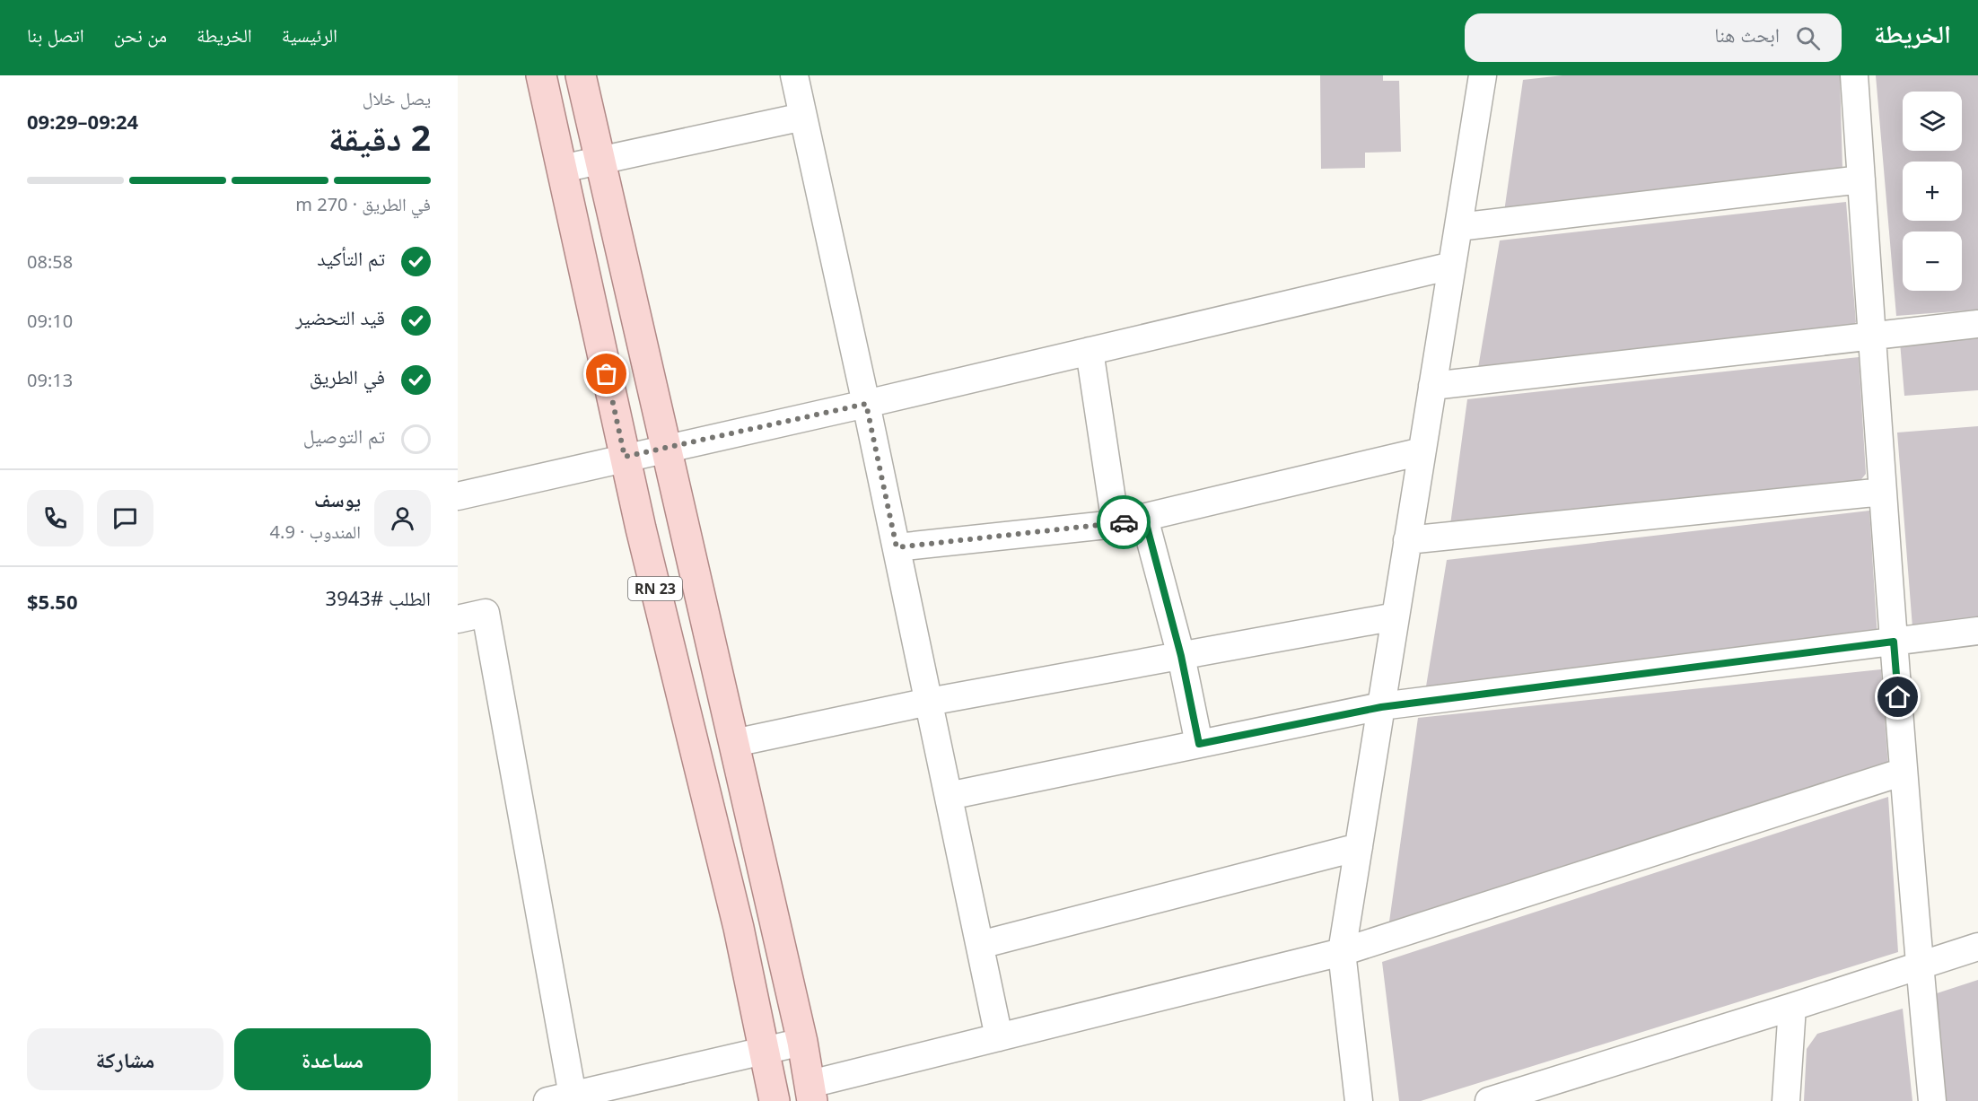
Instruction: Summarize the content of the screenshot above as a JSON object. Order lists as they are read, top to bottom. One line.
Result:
{"streets":{"main road":["RN 23"]},"page":{"header":"الخريطة","search":"ابحث هنا","nav":["الرئيسية","الخريطة","من نحن","اتصل بنا"],"heading":["2 دقيقة","يصل خلال","09:24–09:29"],"panel":["يوسف","المندوب · 4.9","الطلب #3943","$5.50"],"map_buttons":["+","−"],"bar":"في الطريق · 270 m","list":[["تم التأكيد","08:58"],["قيد التحضير","09:10"],["في الطريق","09:13"],"تم التوصيل"],"buttons":["مساعدة","مشاركة"]}}
